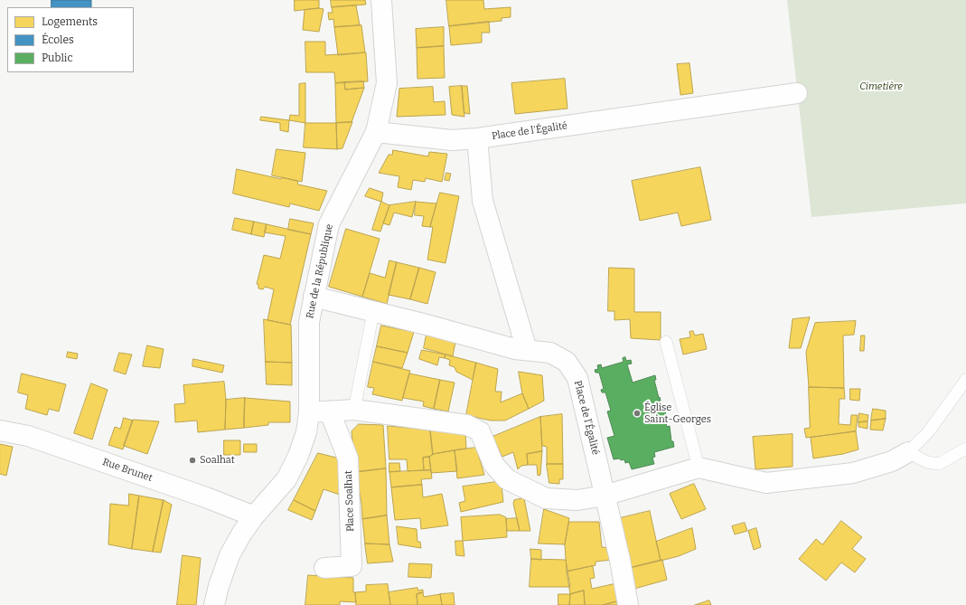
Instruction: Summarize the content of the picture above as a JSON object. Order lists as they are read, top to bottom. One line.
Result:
{"streets":{"street":["Place de l'Égalité","Rue de la République","Rue Brunet","Place Soalhat"]},"crossings":[["Rue de la République","Rue Brunet"]],"parks":["Cimetière"],"places":["Église Saint-Georges","Soalhat"],"legend":["Logements","Écoles","Public"]}
